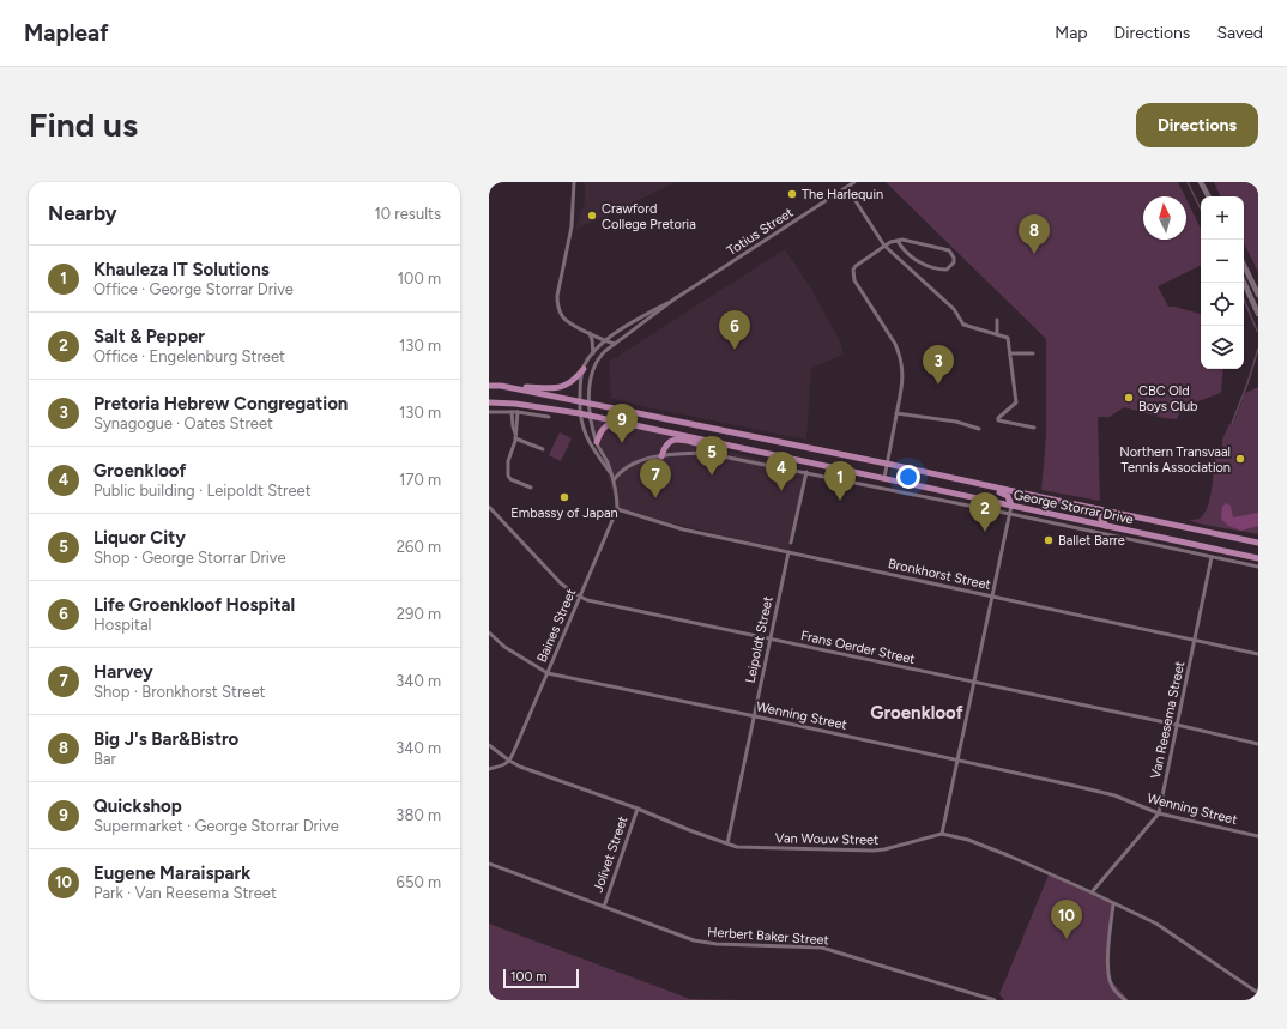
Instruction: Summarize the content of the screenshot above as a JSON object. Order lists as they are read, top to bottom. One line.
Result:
{"streets":{"main road":["George Storrar Drive"],"street":["Totius Street","Bronkhorst Street","Baines Street","Leipoldt Street","Frans Oerder Street","Wenning Street","Van Reesema Street","Van Wouw Street","Jolivet Street","Herbert Baker Street"]},"crossings":[["Totius Street","George Storrar Drive"],["Totius Street","Baines Street"],["George Storrar Drive","Baines Street"],["George Storrar Drive","Van Reesema Street"],["Bronkhorst Street","Baines Street"],["Bronkhorst Street","Leipoldt Street"],["Bronkhorst Street","Van Reesema Street"],["Baines Street","Frans Oerder Street"],["Baines Street","Wenning Street"],["Baines Street","Van Wouw Street"],["Leipoldt Street","Frans Oerder Street"],["Leipoldt Street","Wenning Street"],["Leipoldt Street","Van Wouw Street"],["Frans Oerder Street","Van Reesema Street"],["Wenning Street","Van Reesema Street"],["Van Reesema Street","Van Wouw Street"],["Van Wouw Street","Jolivet Street"],["Jolivet Street","Herbert Baker Street"]],"districts":["Groenkloof"],"places":["The Harlequin","Crawford College Pretoria","CBC Old Boys Club","Northern Transvaal Tennis Association","Embassy of Japan","Ballet Barre"],"scale_bar":"100 m","north":"top","page":{"header":"Mapleaf","nav":["Map","Directions","Saved"],"buttons":"Directions","title":"Find us","heading":["Nearby","10 results"],"map_buttons":["+","−"],"pins":["8","6","3","9","5","4","7","1","2","10"],"list":[{"mark":"1","name":"Khauleza IT Solutions","note":"Office · George Storrar Drive","value":"100 m"},{"mark":"2","name":"Salt & Pepper","note":"Office · Engelenburg Street","value":"130 m"},{"mark":"3","name":"Pretoria Hebrew Congregation","note":"Synagogue · Oates Street","value":"130 m"},{"mark":"4","name":"Groenkloof","note":"Public building · Leipoldt Street","value":"170 m"},{"mark":"5","name":"Liquor City","note":"Shop · George Storrar Drive","value":"260 m"},{"mark":"6","name":"Life Groenkloof Hospital","note":"Hospital","value":"290 m"},{"mark":"7","name":"Harvey","note":"Shop · Bronkhorst Street","value":"340 m"},{"mark":"8","name":"Big J's Bar&Bistro","note":"Bar","value":"340 m"},{"mark":"9","name":"Quickshop","note":"Supermarket · George Storrar Drive","value":"380 m"},{"mark":"10","name":"Eugene Maraispark","note":"Park · Van Reesema Street","value":"650 m"}],"scale":"100 m"}}
